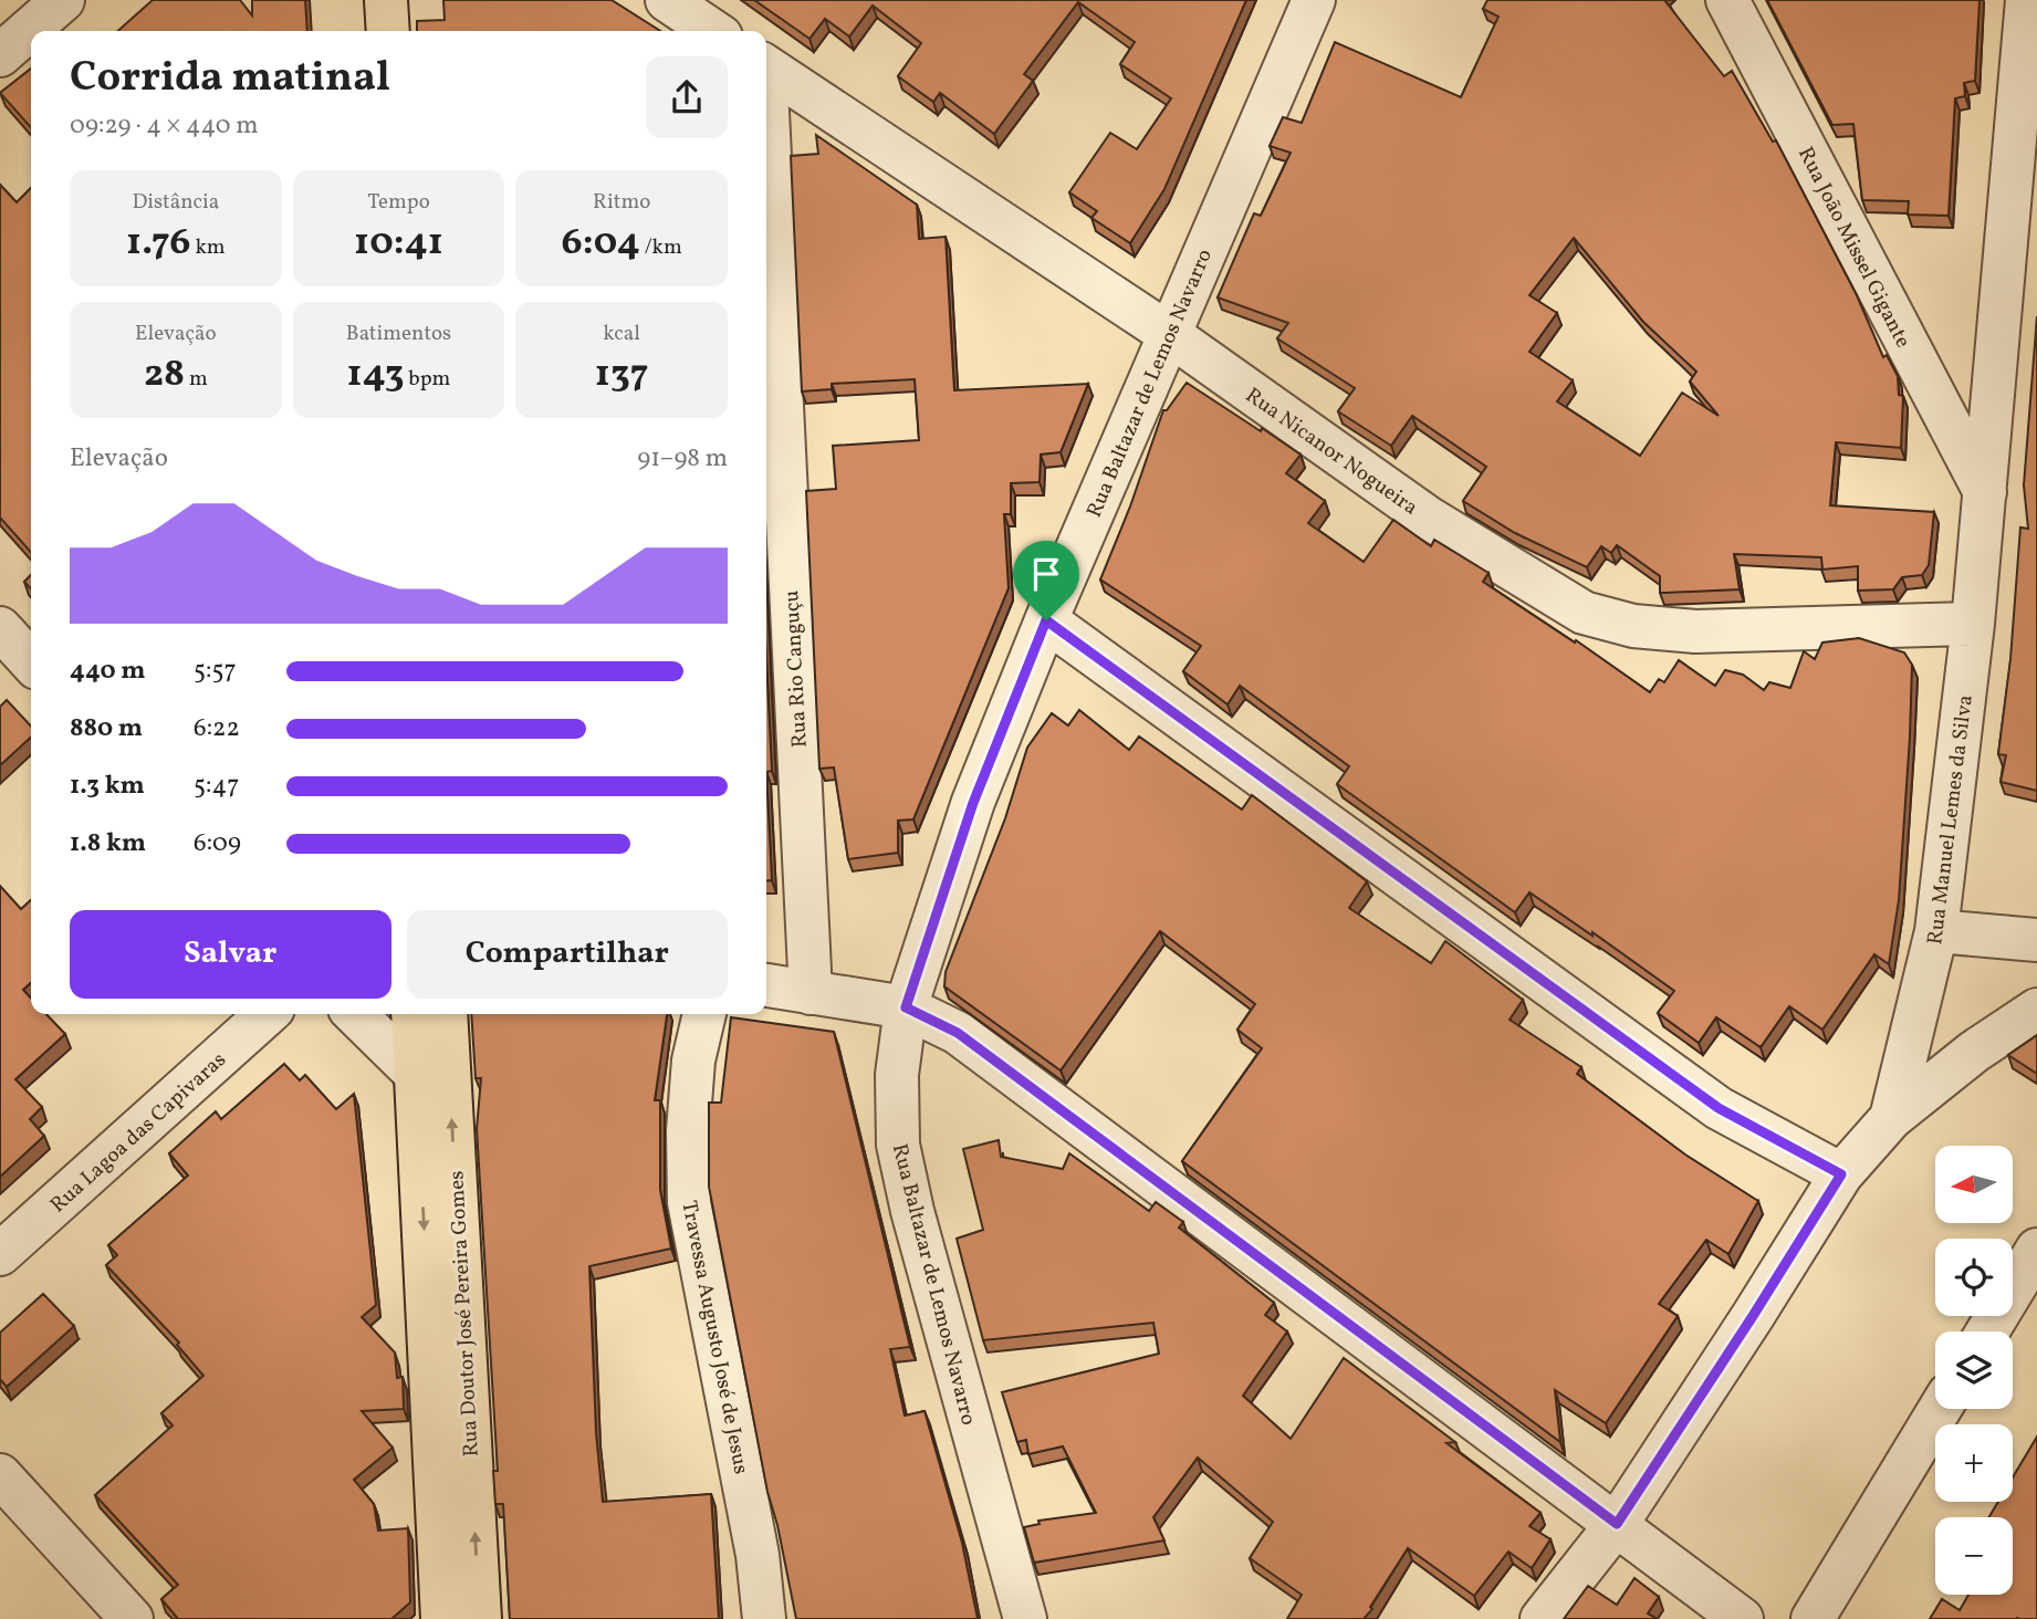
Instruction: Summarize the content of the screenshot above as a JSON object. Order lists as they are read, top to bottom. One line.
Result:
{"streets":{"main road":["Rua Doutor José Pereira Gomes"],"street":["Rua João Missel Gigante","Rua Baltazar de Lemos Navarro","Rua Nicanor Nogueira","Rua Rio Canguçu","Rua Manuel Lemes da Silva","Rua Lagoa das Capivaras","Travessa Augusto José de Jesus"]},"crossings":[["Rua João Missel Gigante","Rua Manuel Lemes da Silva"],["Rua Baltazar de Lemos Navarro","Rua Nicanor Nogueira"],["Rua Nicanor Nogueira","Rua Manuel Lemes da Silva"]],"north":"left","page":{"heading":["Corrida matinal","09:29 · 4 × 440 m"],"stats":[["Distância","1.76 km"],["Tempo","10:41"],["Ritmo","6:04 /km"],["Elevação","28 m"],["Batimentos","143 bpm"],["kcal","137"]],"chart":["Elevação","91–98 m"],"list":[{"name":"440 m","note":"5:57"},{"name":"880 m","note":"6:22"},{"name":"1.3 km","note":"5:47"},{"name":"1.8 km","note":"6:09"}],"buttons":["Salvar","Compartilhar"],"map_buttons":["+","−"]}}
